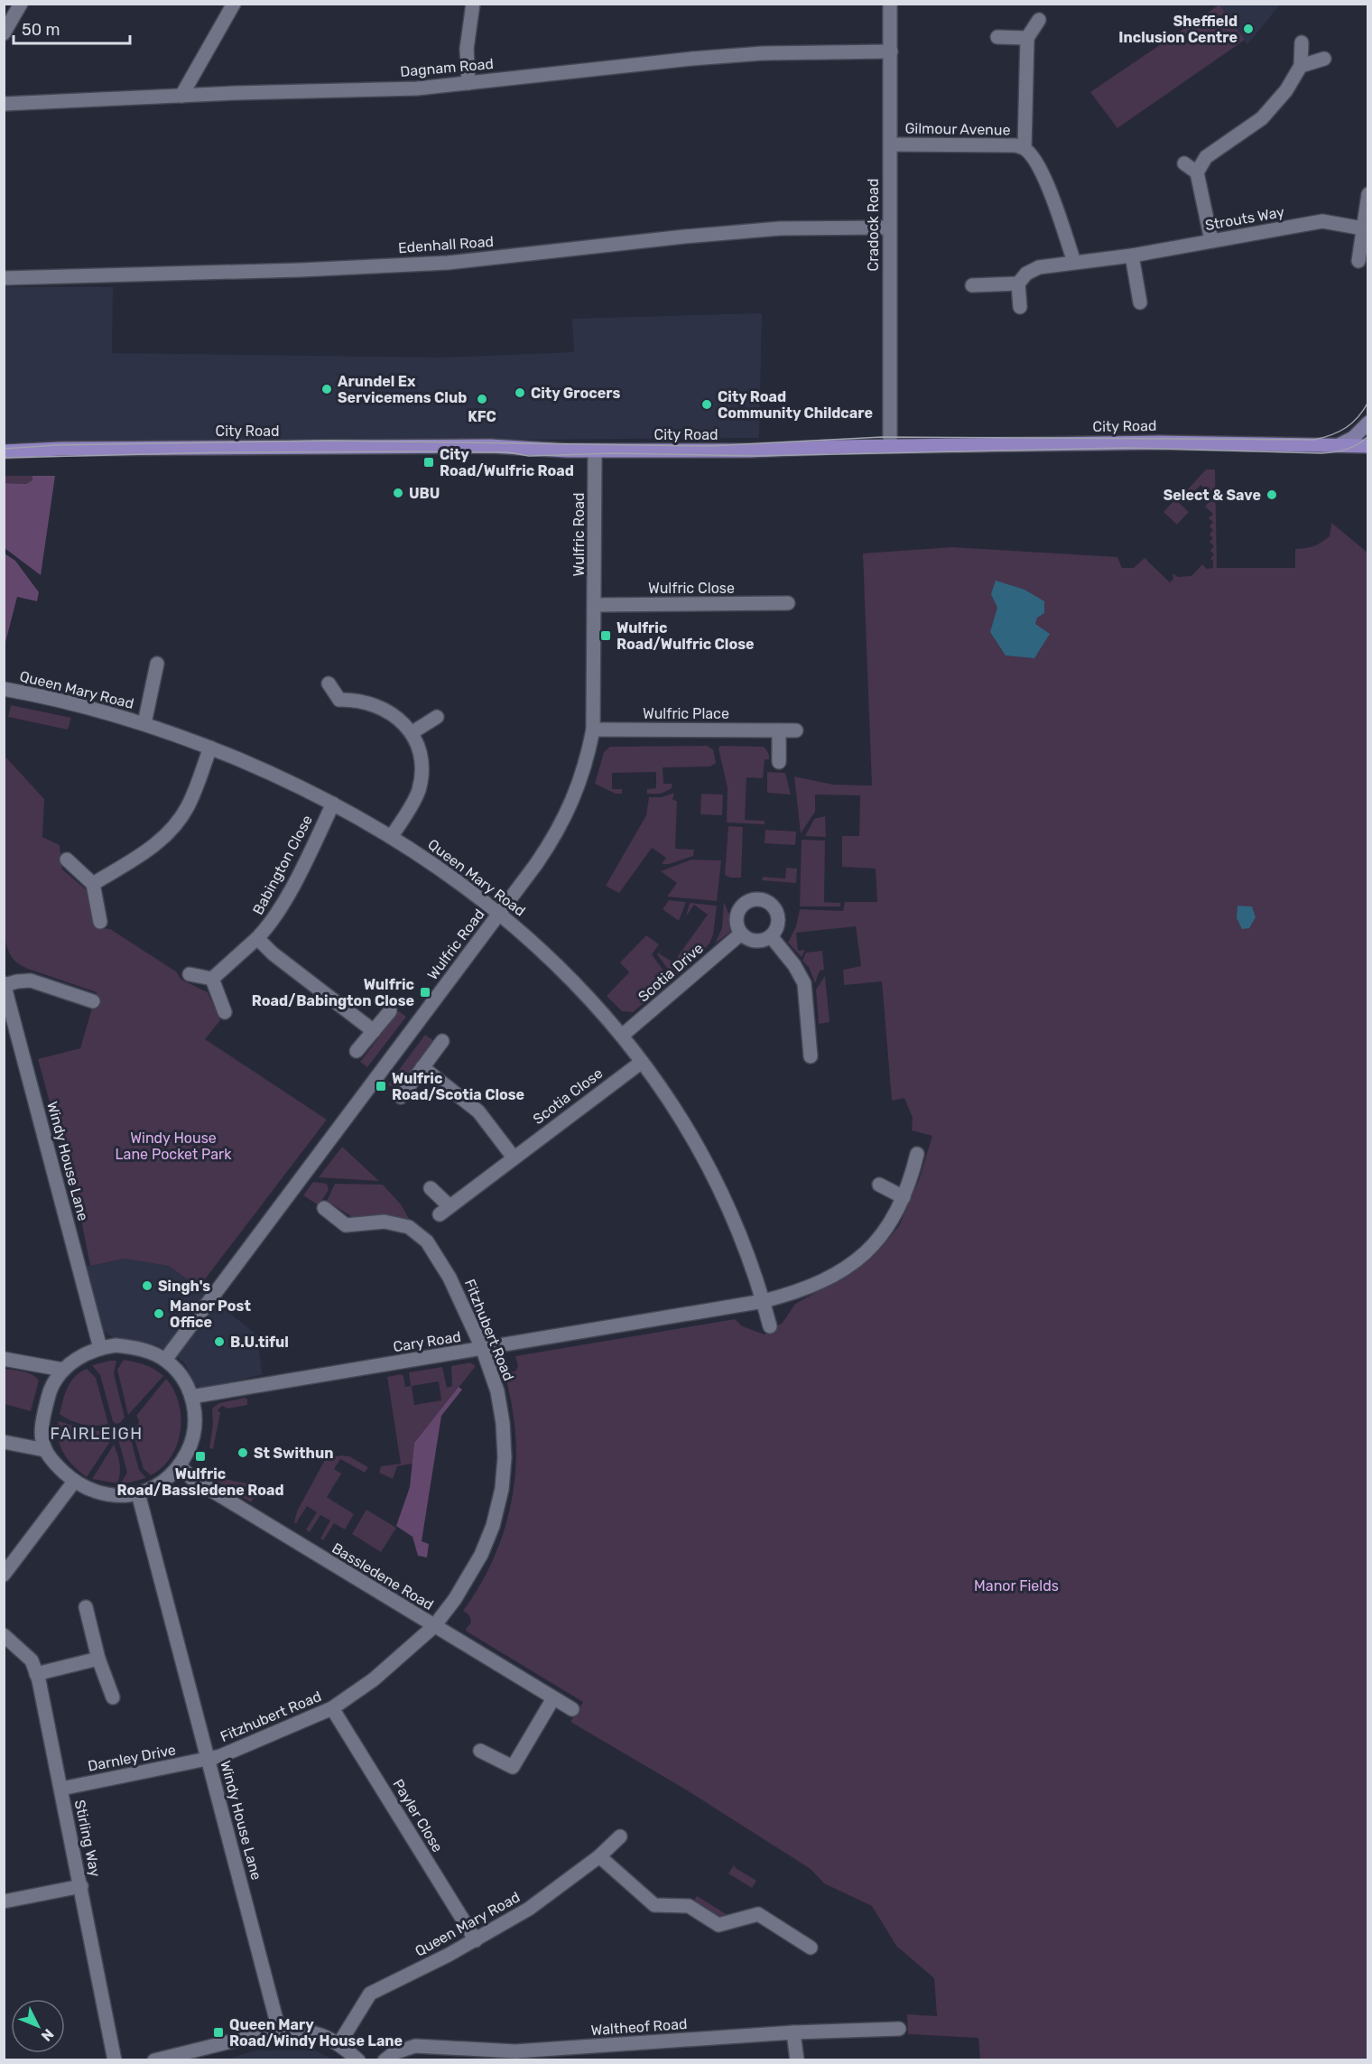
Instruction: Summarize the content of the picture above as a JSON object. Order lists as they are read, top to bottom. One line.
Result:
{"streets":{"main road":["City Road"],"street":["Dagnam Road","Gilmour Avenue","Strouts Way","Cradock Road","Edenhall Road","Wulfric Road","Wulfric Close","Queen Mary Road","Wulfric Place","Babington Close","Scotia Drive","Scotia Close","Windy House Lane","Fitzhubert Road","Cary Road","Bassledene Road","Darnley Drive","Payler Close","Stirling Way","Waltheof Road"]},"crossings":[["Dagnam Road","Cradock Road"],["Gilmour Avenue","Strouts Way"],["Gilmour Avenue","Cradock Road"],["Cradock Road","Edenhall Road"],["Cradock Road","City Road"],["City Road","Wulfric Road"],["Wulfric Road","Wulfric Close"],["Wulfric Road","Queen Mary Road"],["Wulfric Road","Wulfric Place"],["Wulfric Road","Windy House Lane"],["Wulfric Road","Cary Road"],["Wulfric Road","Bassledene Road"],["Queen Mary Road","Babington Close"],["Queen Mary Road","Scotia Drive"],["Queen Mary Road","Scotia Close"],["Queen Mary Road","Cary Road"],["Queen Mary Road","Payler Close"],["Windy House Lane","Fitzhubert Road"],["Windy House Lane","Cary Road"],["Windy House Lane","Bassledene Road"],["Windy House Lane","Darnley Drive"],["Fitzhubert Road","Cary Road"],["Fitzhubert Road","Bassledene Road"],["Fitzhubert Road","Darnley Drive"],["Fitzhubert Road","Payler Close"],["Cary Road","Bassledene Road"],["Darnley Drive","Stirling Way"]],"districts":["FAIRLEIGH"],"parks":["Windy House Lane Pocket Park","Manor Fields"],"places":{"other":["Sheffield Inclusion Centre","Arundel Ex Servicemens Club","City Grocers","KFC","City Road Community Childcare","UBU","Select & Save","Singh's","Manor Post Office","B.U.tiful","St Swithun"],"transit":["City Road/Wulfric Road","Wulfric Road/Wulfric Close","Wulfric Road/Babington Close","Wulfric Road/Scotia Close","Wulfric Road/Bassledene Road","Queen Mary Road/Windy House Lane"]},"scale_bar":"50 m","north":"bottom right"}
